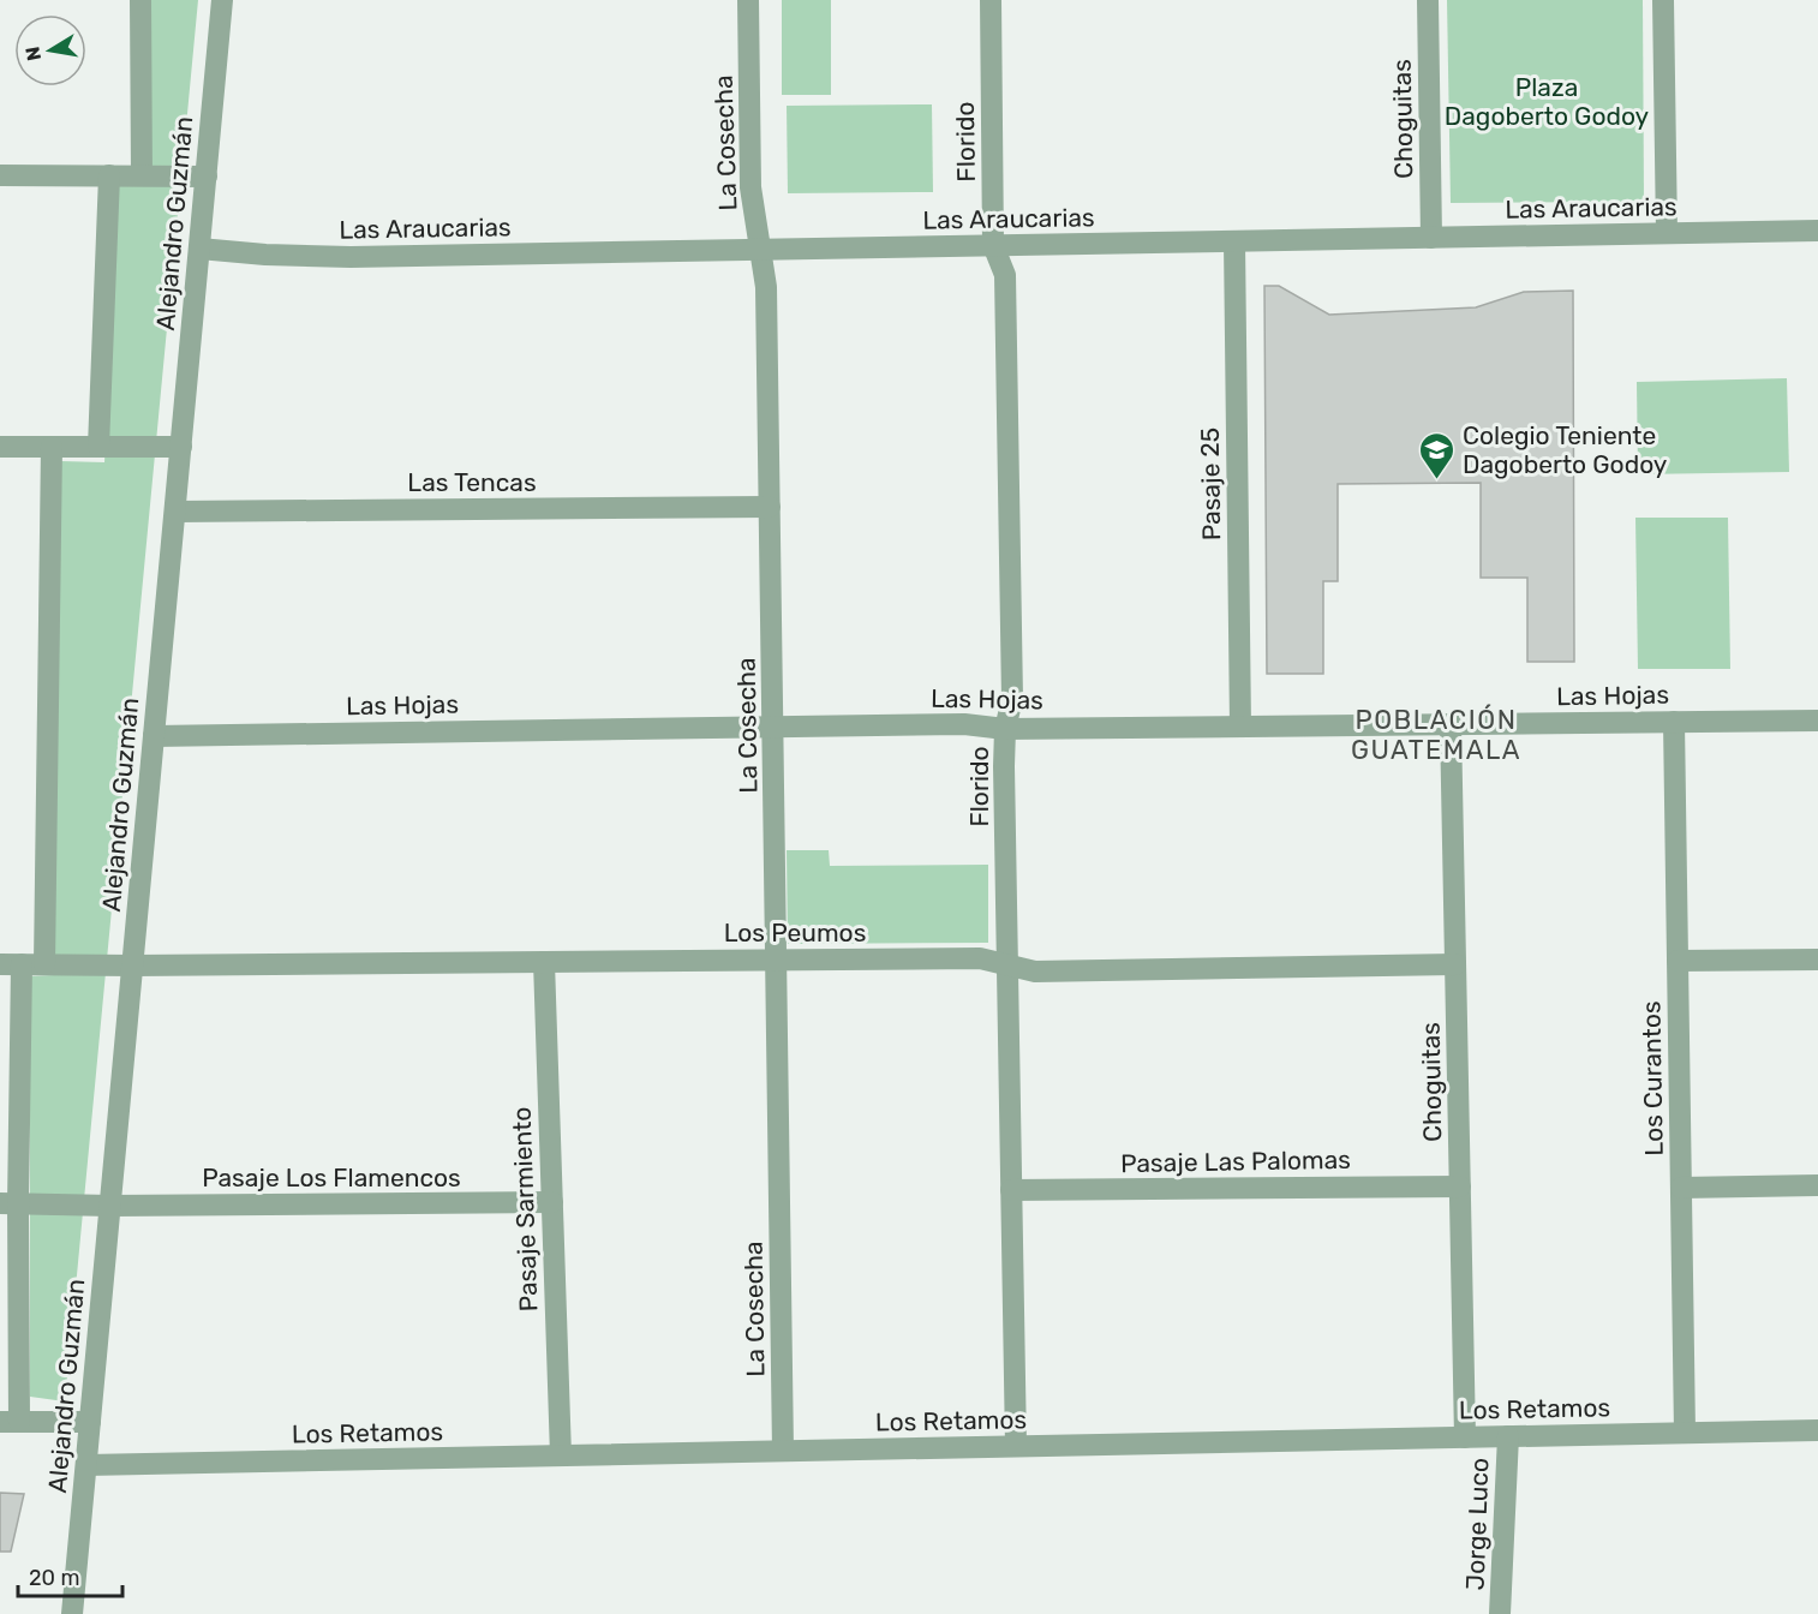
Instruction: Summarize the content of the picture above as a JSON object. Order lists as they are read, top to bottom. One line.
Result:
{"streets":{"street":["Choguitas","Florido","La Cosecha","Las Araucarias","Alejandro Guzmán","Las Tencas","Pasaje 25","Las Hojas","Los Peumos","Los Curantos","Pasaje Las Palomas","Pasaje Los Flamencos","Pasaje Sarmiento","Los Retamos","Jorge Luco"]},"crossings":[["Choguitas","Las Araucarias"],["Choguitas","Las Hojas"],["Choguitas","Los Peumos"],["Choguitas","Pasaje Las Palomas"],["Choguitas","Los Retamos"],["Florido","Las Araucarias"],["Florido","Las Hojas"],["Florido","Los Peumos"],["Florido","Pasaje Las Palomas"],["Florido","Los Retamos"],["La Cosecha","Las Araucarias"],["La Cosecha","Las Tencas"],["La Cosecha","Las Hojas"],["La Cosecha","Los Peumos"],["La Cosecha","Los Retamos"],["Las Araucarias","Alejandro Guzmán"],["Las Araucarias","Pasaje 25"],["Alejandro Guzmán","Las Tencas"],["Alejandro Guzmán","Las Hojas"],["Alejandro Guzmán","Los Peumos"],["Alejandro Guzmán","Pasaje Los Flamencos"],["Alejandro Guzmán","Los Retamos"],["Pasaje 25","Las Hojas"],["Las Hojas","Los Curantos"],["Los Peumos","Pasaje Sarmiento"],["Los Curantos","Los Retamos"],["Pasaje Los Flamencos","Pasaje Sarmiento"],["Pasaje Sarmiento","Los Retamos"],["Los Retamos","Jorge Luco"]],"districts":["POBLACIÓN GUATEMALA"],"parks":["Plaza Dagoberto Godoy"],"places":{"school or university":["Colegio Teniente Dagoberto Godoy"]},"scale_bar":"20 m","north":"left"}
